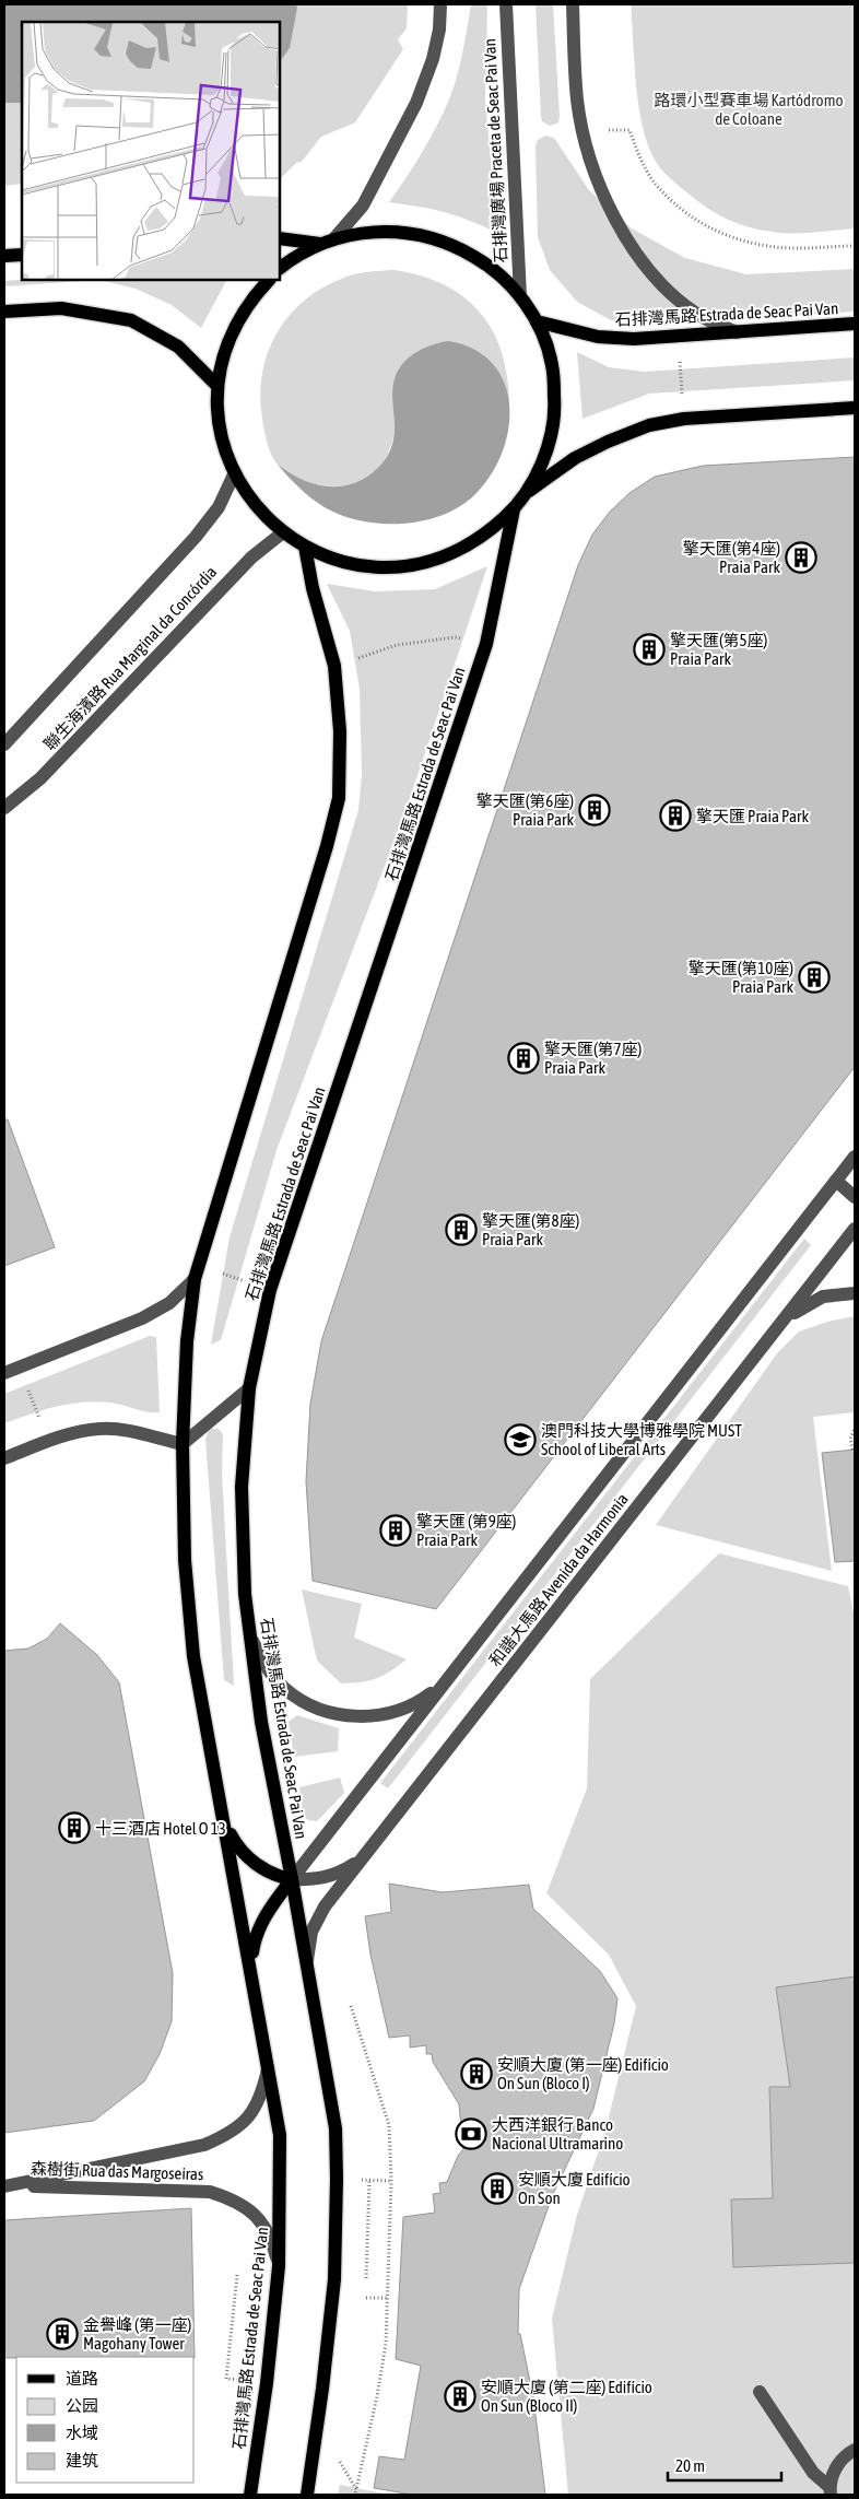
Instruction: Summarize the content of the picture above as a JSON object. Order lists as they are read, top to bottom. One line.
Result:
{"streets":{"main road":["石排灣馬路 Estrada de Seac Pai Van"],"street":["石排灣廣場 Praceta de Seac Pai Van","聯生海濱路 Rua Marginal da Concórdia","和諧大馬路 Avenida da Harmonia","森樹街 Rua das Margoseiras"]},"crossings":[["石排灣馬路 Estrada de Seac Pai Van","和諧大馬路 Avenida da Harmonia"],["石排灣馬路 Estrada de Seac Pai Van","森樹街 Rua das Margoseiras"]],"parks":["路環小型賽車場 Kartódromo de Coloane"],"places":{"building":["擎天匯(第4座) Praia Park","擎天匯(第5座) Praia Park","擎天匯(第6座) Praia Park","擎天匯 Praia Park","擎天匯(第10座) Praia Park","擎天匯(第7座) Praia Park","擎天匯(第8座) Praia Park","擎天匯 (第9座) Praia Park","十三酒店 Hotel O 13","安順大廈 (第一座) Edifício On Sun (Bloco I)","安順大廈 Edifício On Son","金譽峰 (第一座) Magohany Tower","安順大廈 (第二座) Edifício On Sun (Bloco II)"],"school or university":["澳門科技大學博雅學院 MUST School of Liberal Arts"],"bank":["大西洋銀行 Banco Nacional Ultramarino"]},"legend":["道路","公园","水域","建筑"],"scale_bar":"20 m"}
